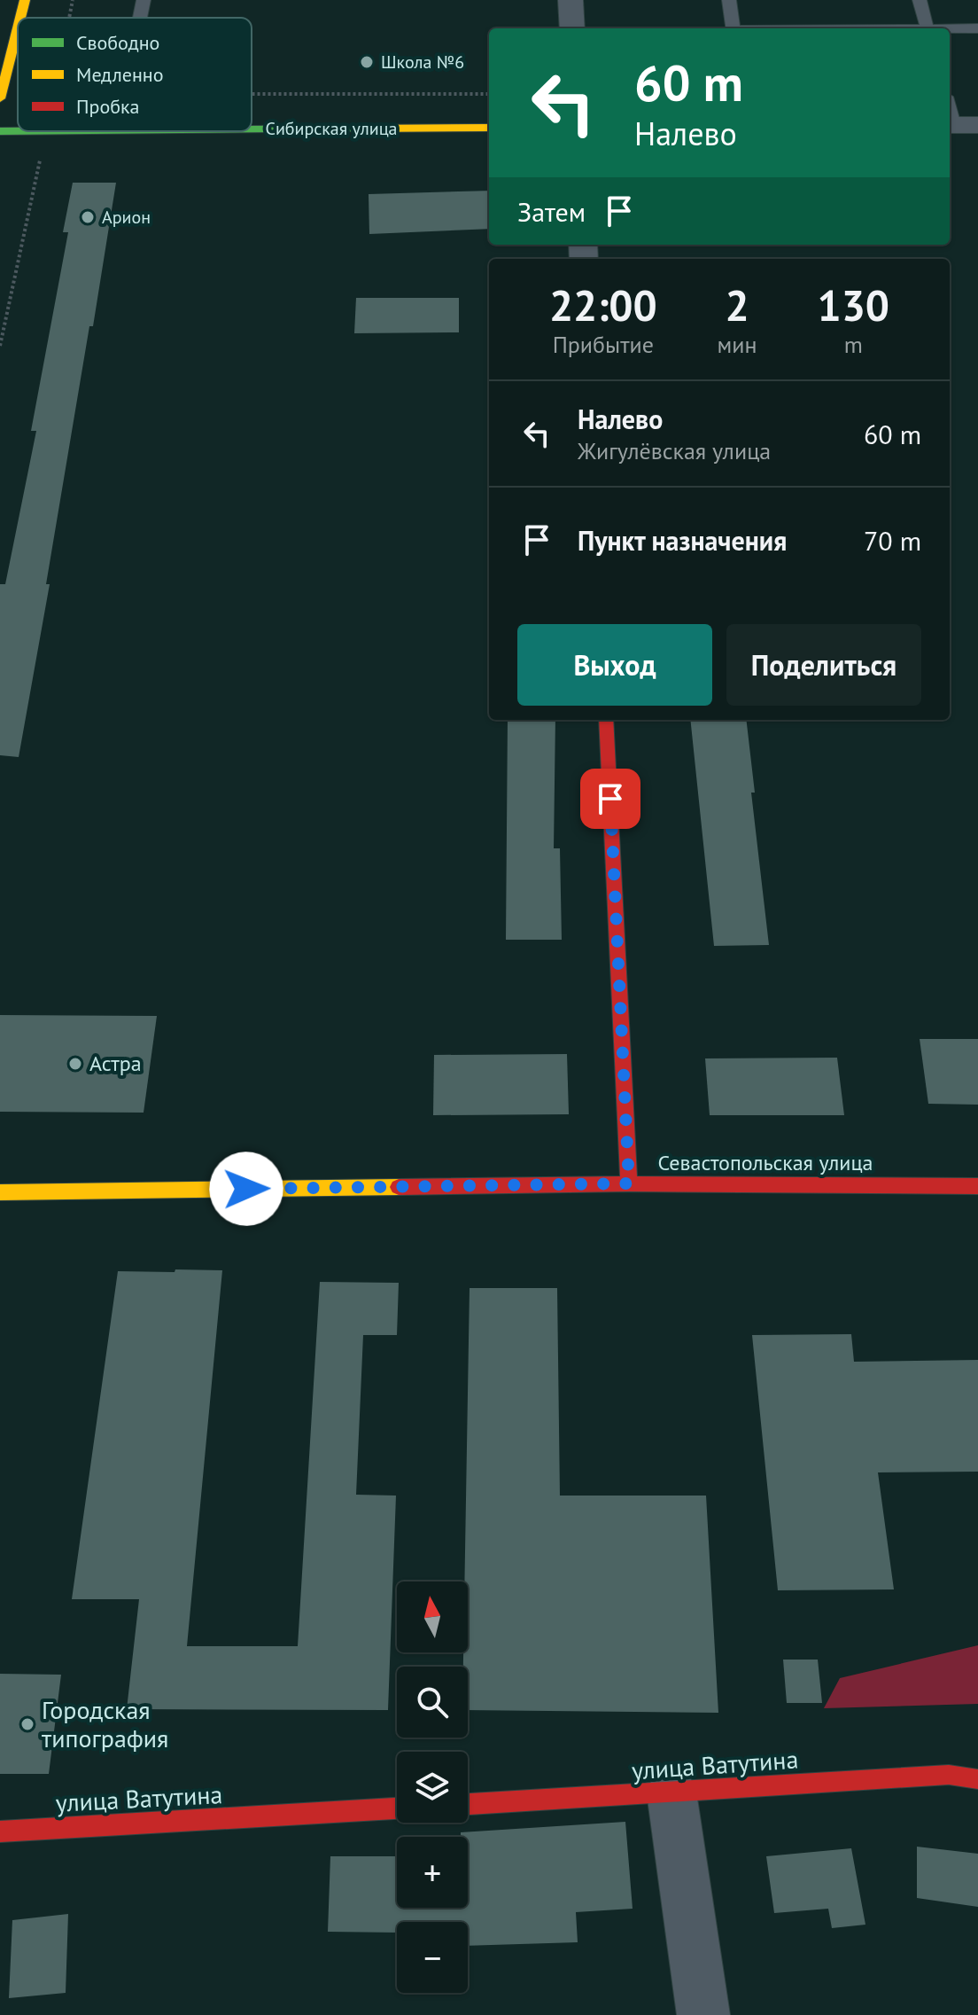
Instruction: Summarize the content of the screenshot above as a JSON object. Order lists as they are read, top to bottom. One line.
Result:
{"streets":{"street":["Сибирская улица","Севастопольская улица","улица Ватутина"]},"places":["Школа №6","Арион","Астра","Городская типография"],"legend":["Свободно","Медленно","Пробка"],"north":"top","page":{"turn":["60 m","Налево"],"then":"Затем","eta":["22:00","Прибытие","2","мин","130","m"],"list":[{"name":"Налево","note":"Жигулёвская улица","value":"60 m"},{"name":"Пункт назначения","value":"70 m"}],"buttons":["Выход","Поделиться"],"map_buttons":["+","−"]}}
